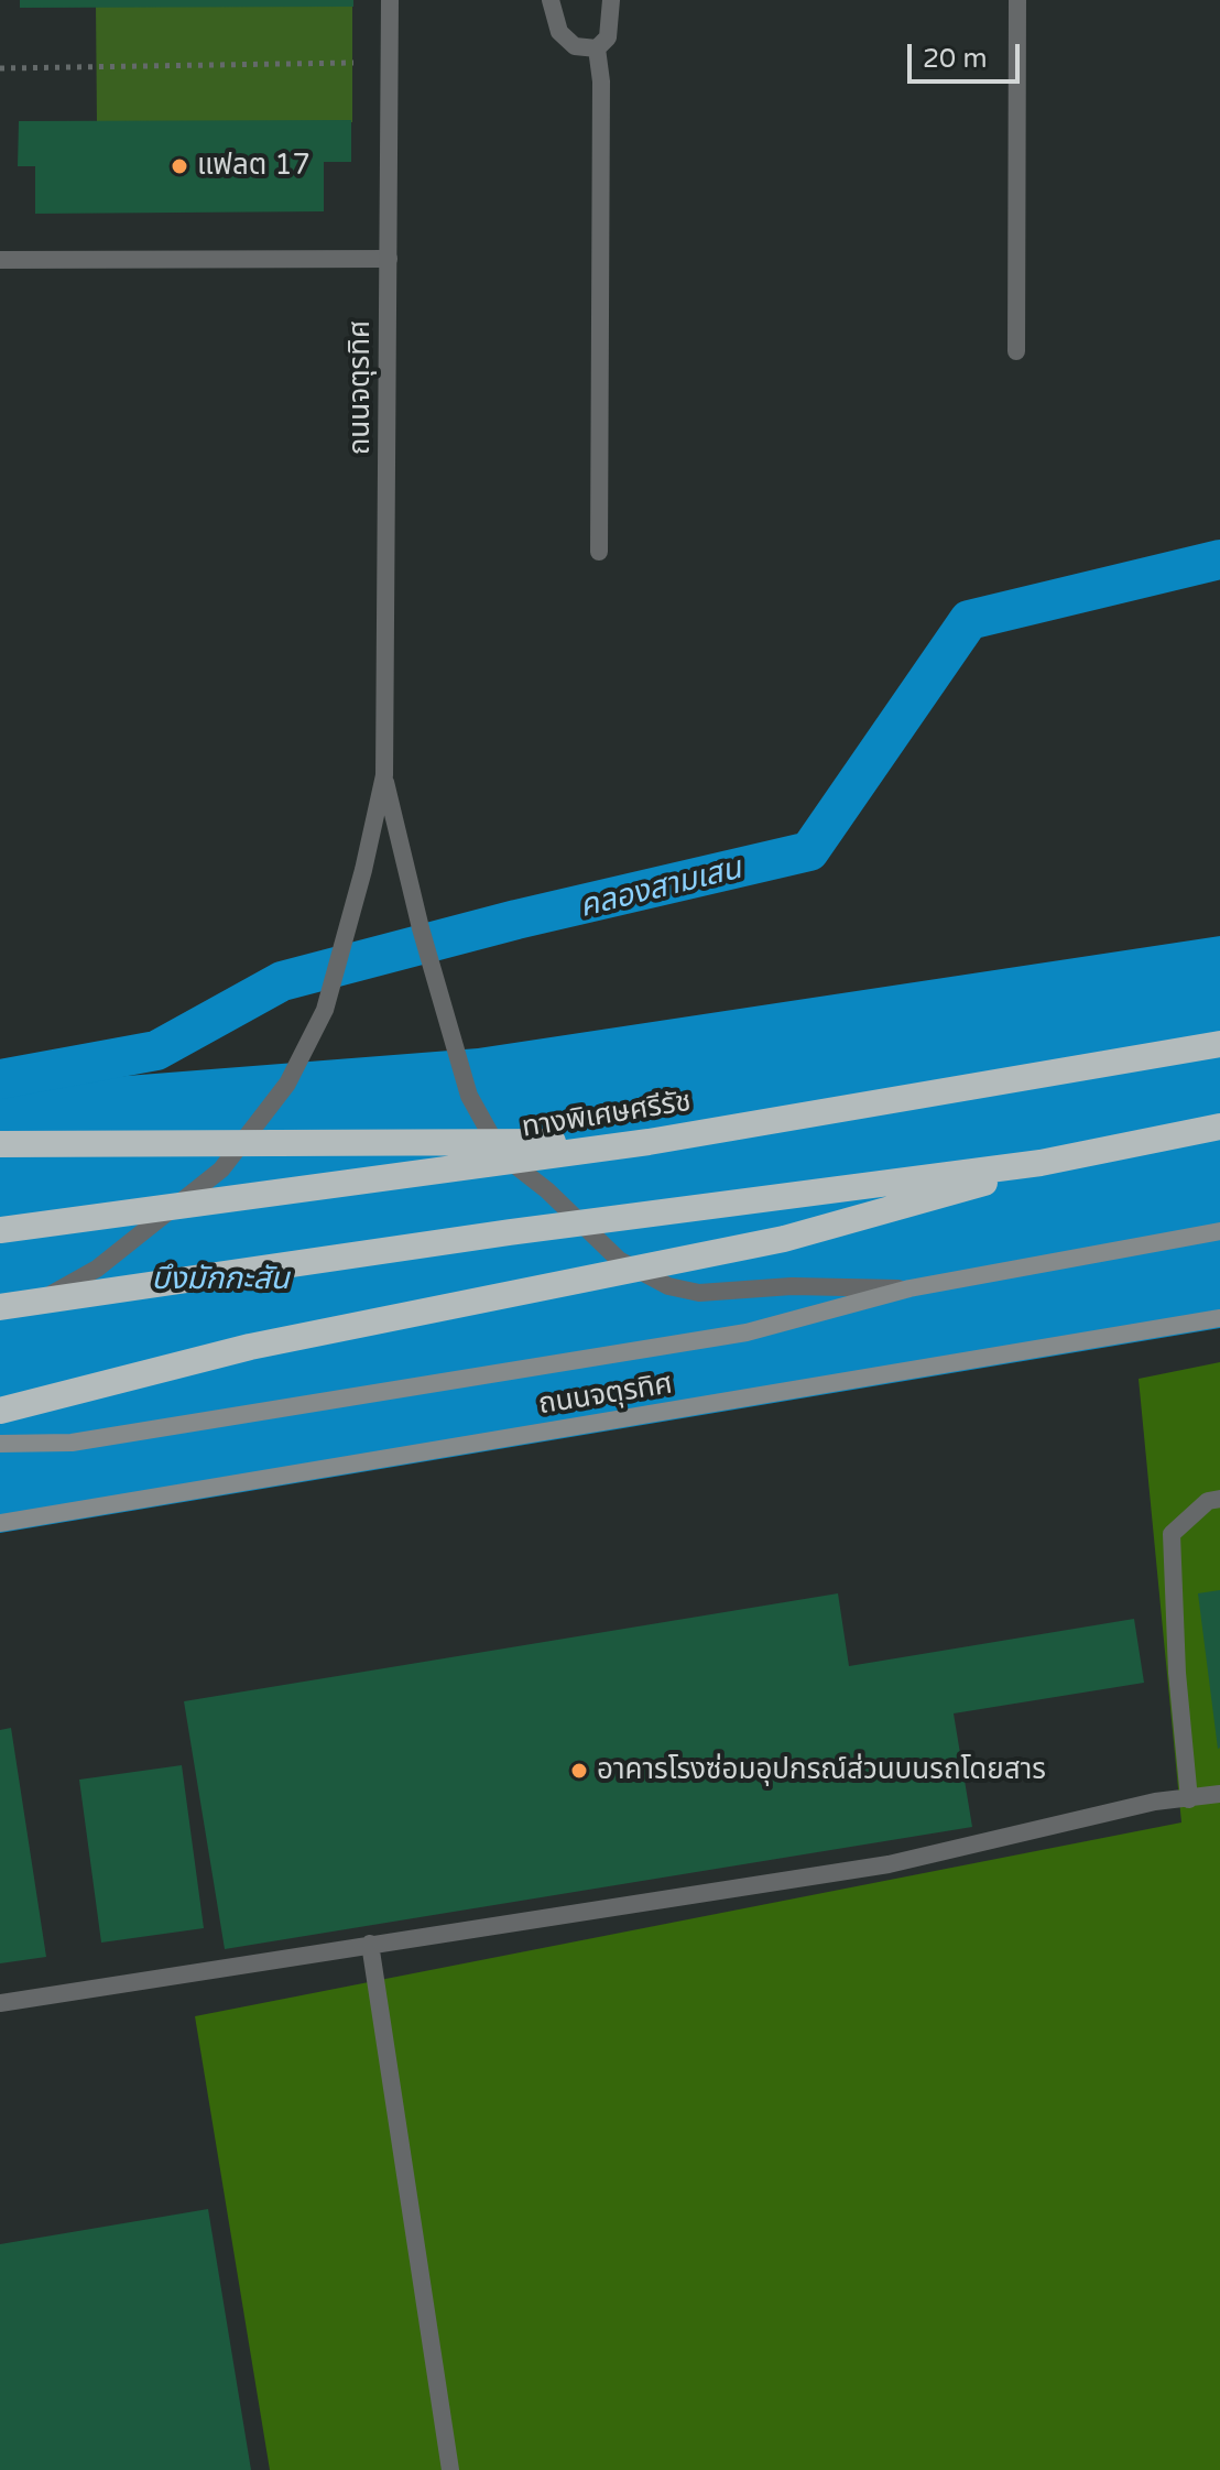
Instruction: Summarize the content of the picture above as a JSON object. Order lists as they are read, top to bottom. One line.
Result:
{"streets":{"highway":["ทางพิเศษศรีรัช"],"main road":["ถนนจตุรทิศ"]},"water":["คลองสามเสน","บึงมักกะสัน"],"places":["แฟลต 17","อาคารโรงซ่อมอุปกรณ์ส่วนบนรถโดยสาร"],"scale_bar":"20 m"}
